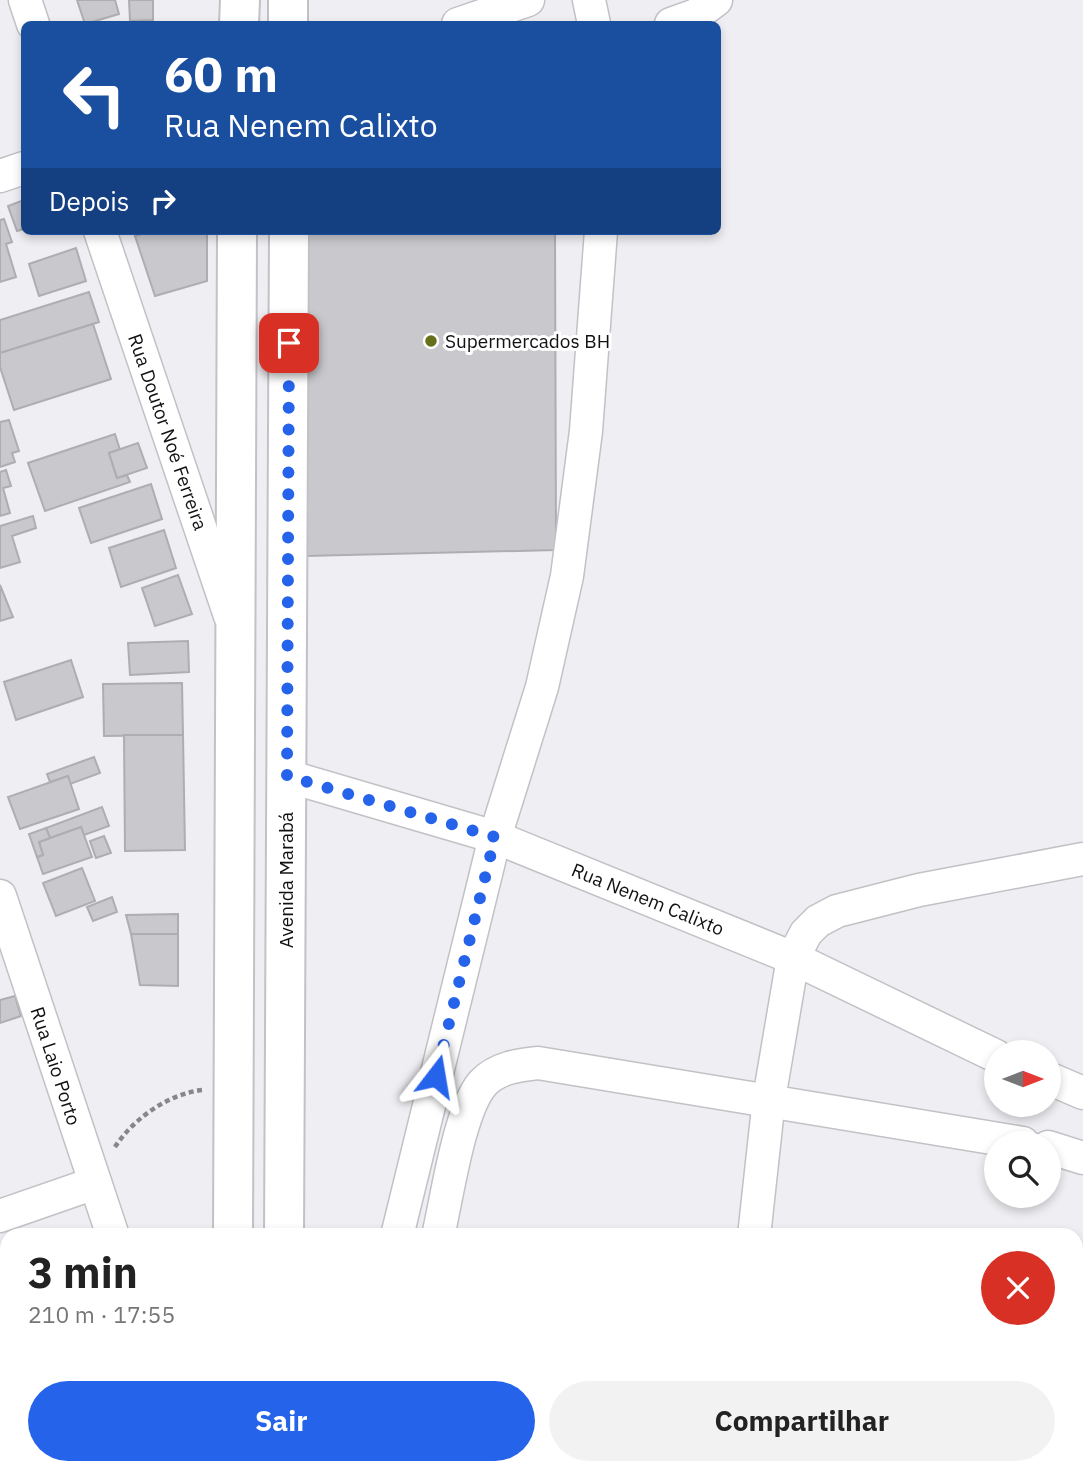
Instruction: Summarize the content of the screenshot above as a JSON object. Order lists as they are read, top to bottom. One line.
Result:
{"streets":{"main road":["Avenida Marabá"],"street":["Rua Doutor Noé Ferreira","Rua Nenem Calixto","Rua Laio Porto"]},"crossings":[["Avenida Marabá","Rua Nenem Calixto"]],"places":["Supermercados BH"],"north":"right","page":{"turn":["60 m","Rua Nenem Calixto"],"then":"Depois","heading":["3 min","210 m · 17:55"],"buttons":["Sair","Compartilhar"]}}
